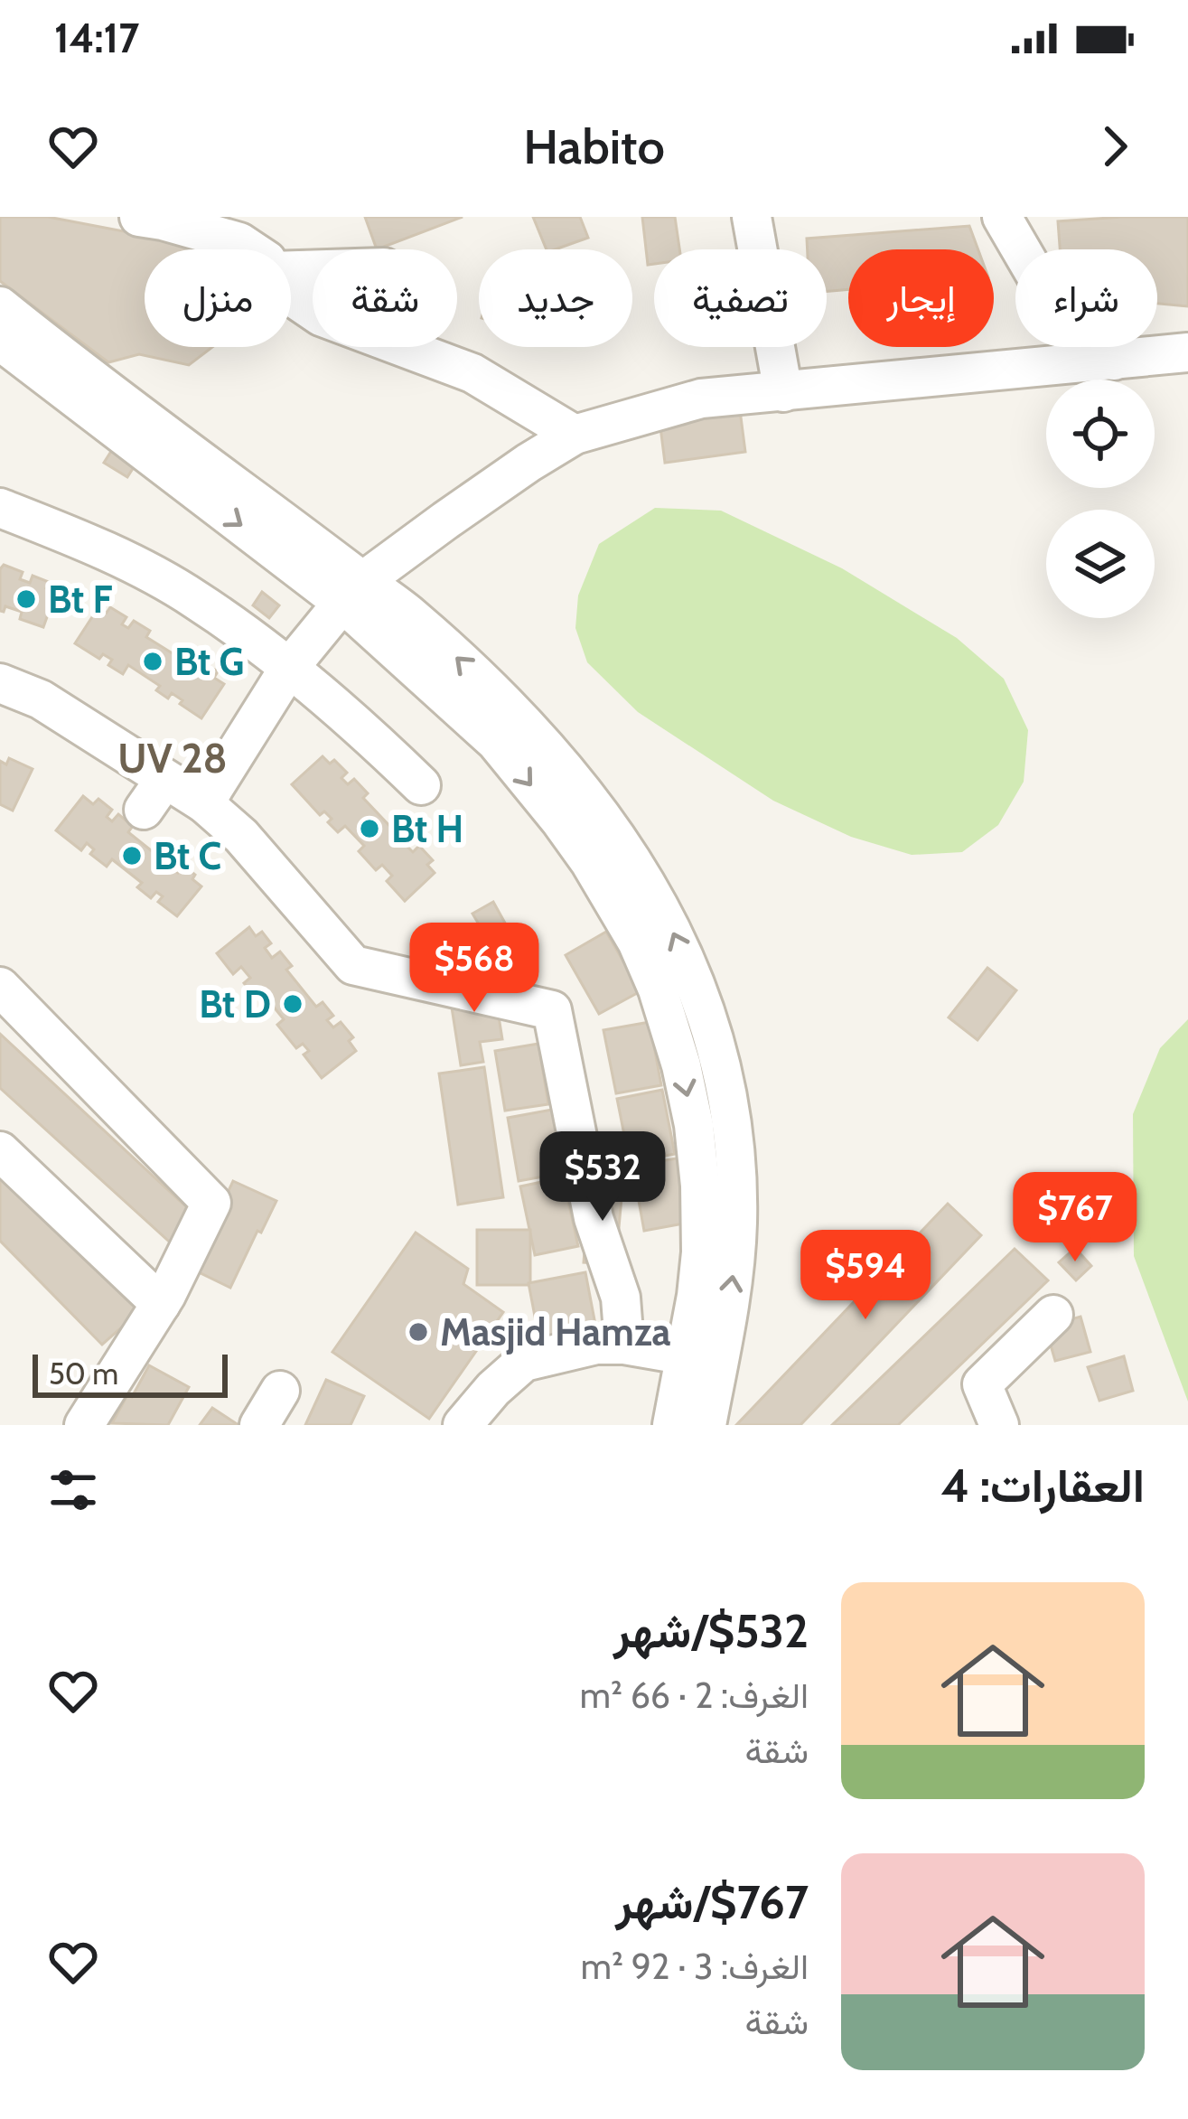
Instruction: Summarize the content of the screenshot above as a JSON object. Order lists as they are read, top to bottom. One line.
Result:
{"districts":["UV 28"],"places":["Bt F","Bt G","Bt H","Bt C","Bt D","Masjid Hamza"],"scale_bar":"50 m","page":{"status":"14:17","header":"Habito","chip":["شراء","إيجار","تصفية","جديد","شقة","منزل"],"price":["$568","$532","$767","$594"],"scale":"50 m","heading":"العقارات: 4","list":[{"name":"$532/شهر","note":"الغرف: 2 · 66 m² · شقة"},{"name":"$767/شهر","note":"الغرف: 3 · 92 m² · شقة"}]}}
